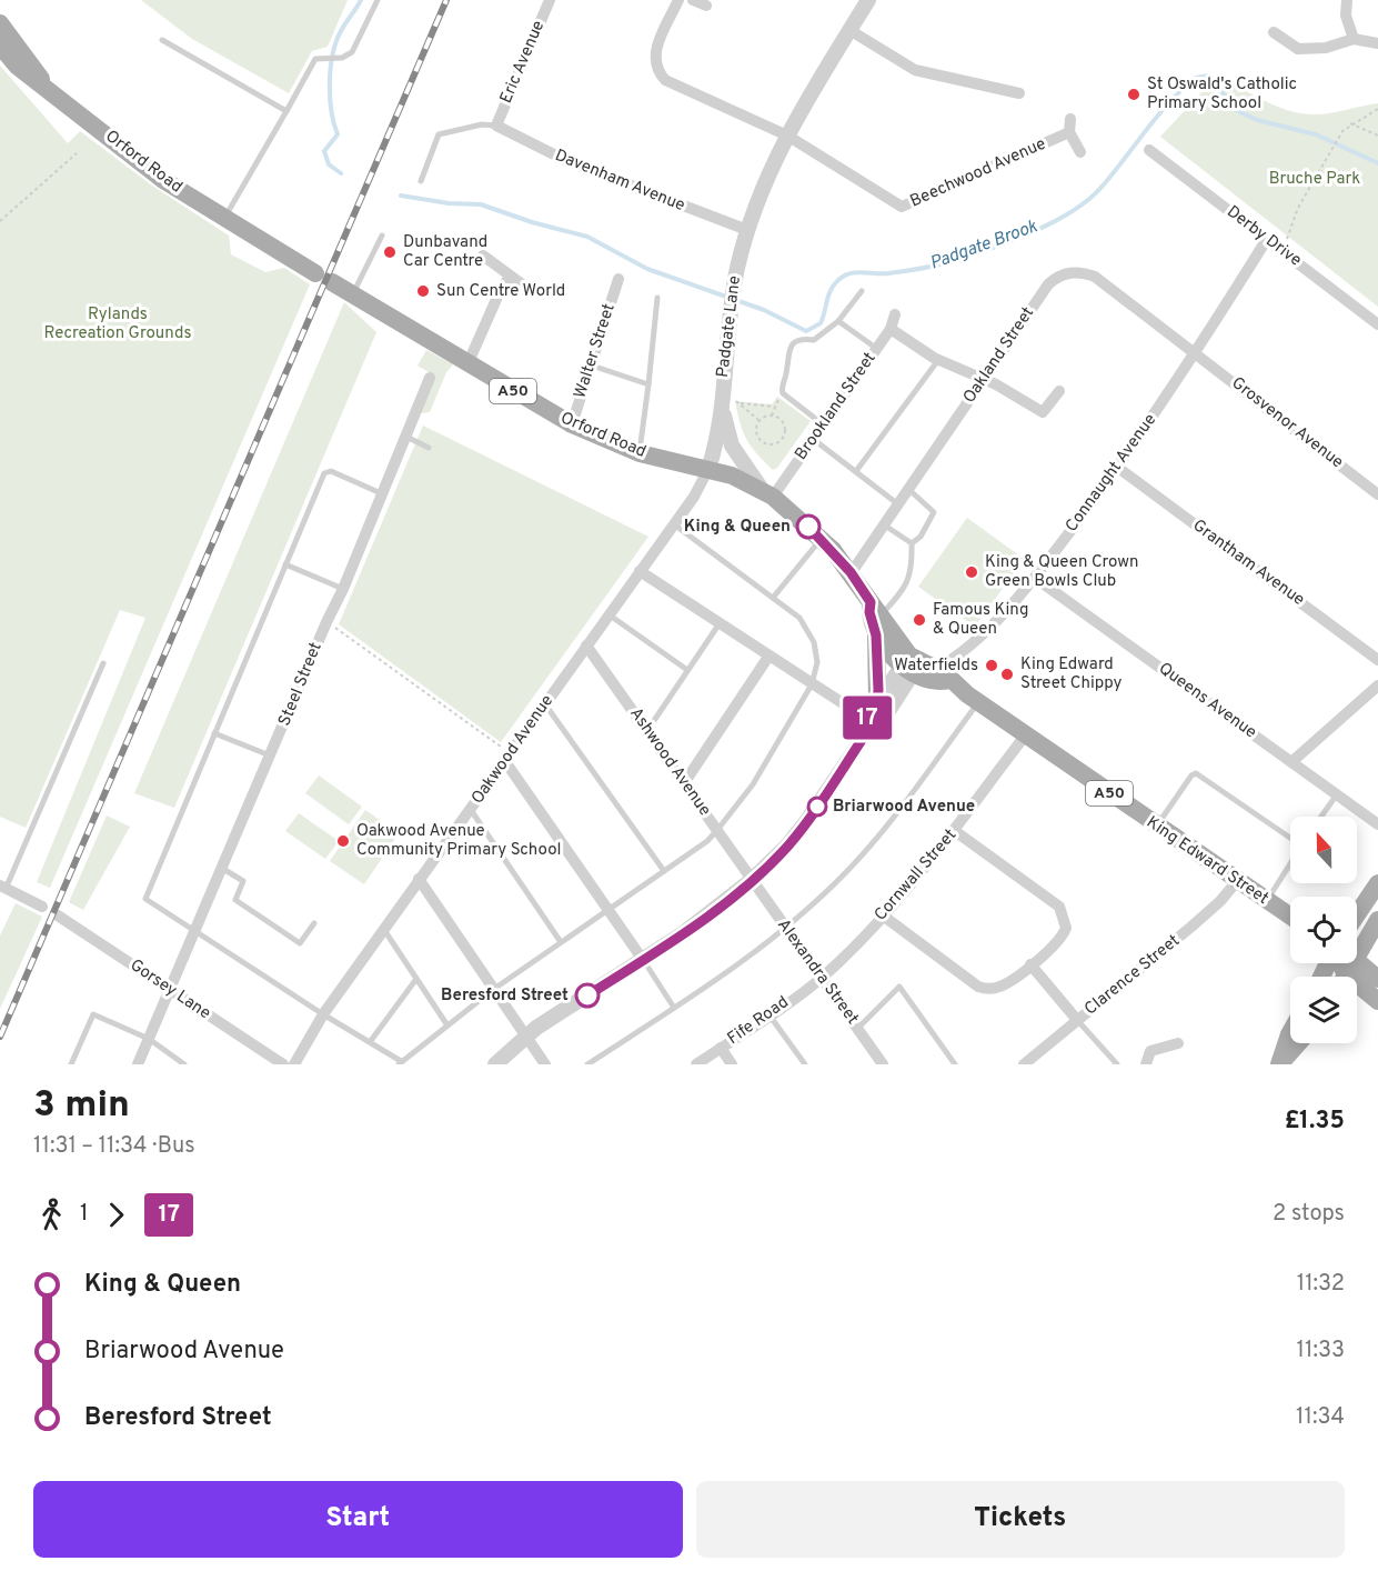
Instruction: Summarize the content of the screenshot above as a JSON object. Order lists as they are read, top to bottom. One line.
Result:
{"streets":{"main road":["Orford Road","A50","King Edward Street"],"street":["Eric Avenue","Beechwood Avenue","Davenham Avenue","Derby Drive","Padgate Lane","Walter Street","Oakland Street","Brookland Street","Grosvenor Avenue","Connaught Avenue","Grantham Avenue","Steel Street","Queens Avenue","Oakwood Avenue","Ashwood Avenue","Cornwall Street","Alexandra Street","Clarence Street","Gorsey Lane","Fife Road"]},"crossings":[["Eric Avenue","Davenham Avenue"],["Orford Road","Padgate Lane"],["Orford Road","Walter Street"],["Orford Road","A50"],["Orford Road","Oakwood Avenue"],["Beechwood Avenue","Padgate Lane"],["Davenham Avenue","Padgate Lane"],["Derby Drive","Connaught Avenue"],["Padgate Lane","A50"],["Padgate Lane","Oakwood Avenue"],["Oakland Street","A50"],["Oakland Street","Grosvenor Avenue"],["Oakland Street","Connaught Avenue"],["A50","Brookland Street"],["A50","Connaught Avenue"],["A50","Oakwood Avenue"],["A50","King Edward Street"],["Grosvenor Avenue","Connaught Avenue"],["Connaught Avenue","Grantham Avenue"],["Connaught Avenue","Queens Avenue"],["Connaught Avenue","King Edward Street"],["Steel Street","Gorsey Lane"],["Oakwood Avenue","Ashwood Avenue"],["Ashwood Avenue","Alexandra Street"],["King Edward Street","Cornwall Street"],["King Edward Street","Clarence Street"],["Cornwall Street","Alexandra Street"],["Cornwall Street","Fife Road"],["Alexandra Street","Fife Road"]],"water":["Padgate Brook"],"parks":["Bruche Park","Rylands Recreation Grounds"],"places":["St Oswald's Catholic Primary School","Dunbavand Car Centre","Sun Centre World","King & Queen","King & Queen Crown Green Bowls Club","Famous King & Queen","Waterfields","King Edward Street Chippy","Briarwood Avenue","Oakwood Avenue Community Primary School","Beresford Street"],"lines":["bus line 17"],"north":"top","page":{"on_map":"17","heading":["3 min","11:31 – 11:34 · Bus","£1.35"],"legs":["1","17","2 stops"],"list":[{"name":"King & Queen","value":"11:32"},{"name":"Briarwood Avenue","value":"11:33"},{"name":"Beresford Street","value":"11:34"}],"buttons":["Start","Tickets"]}}
